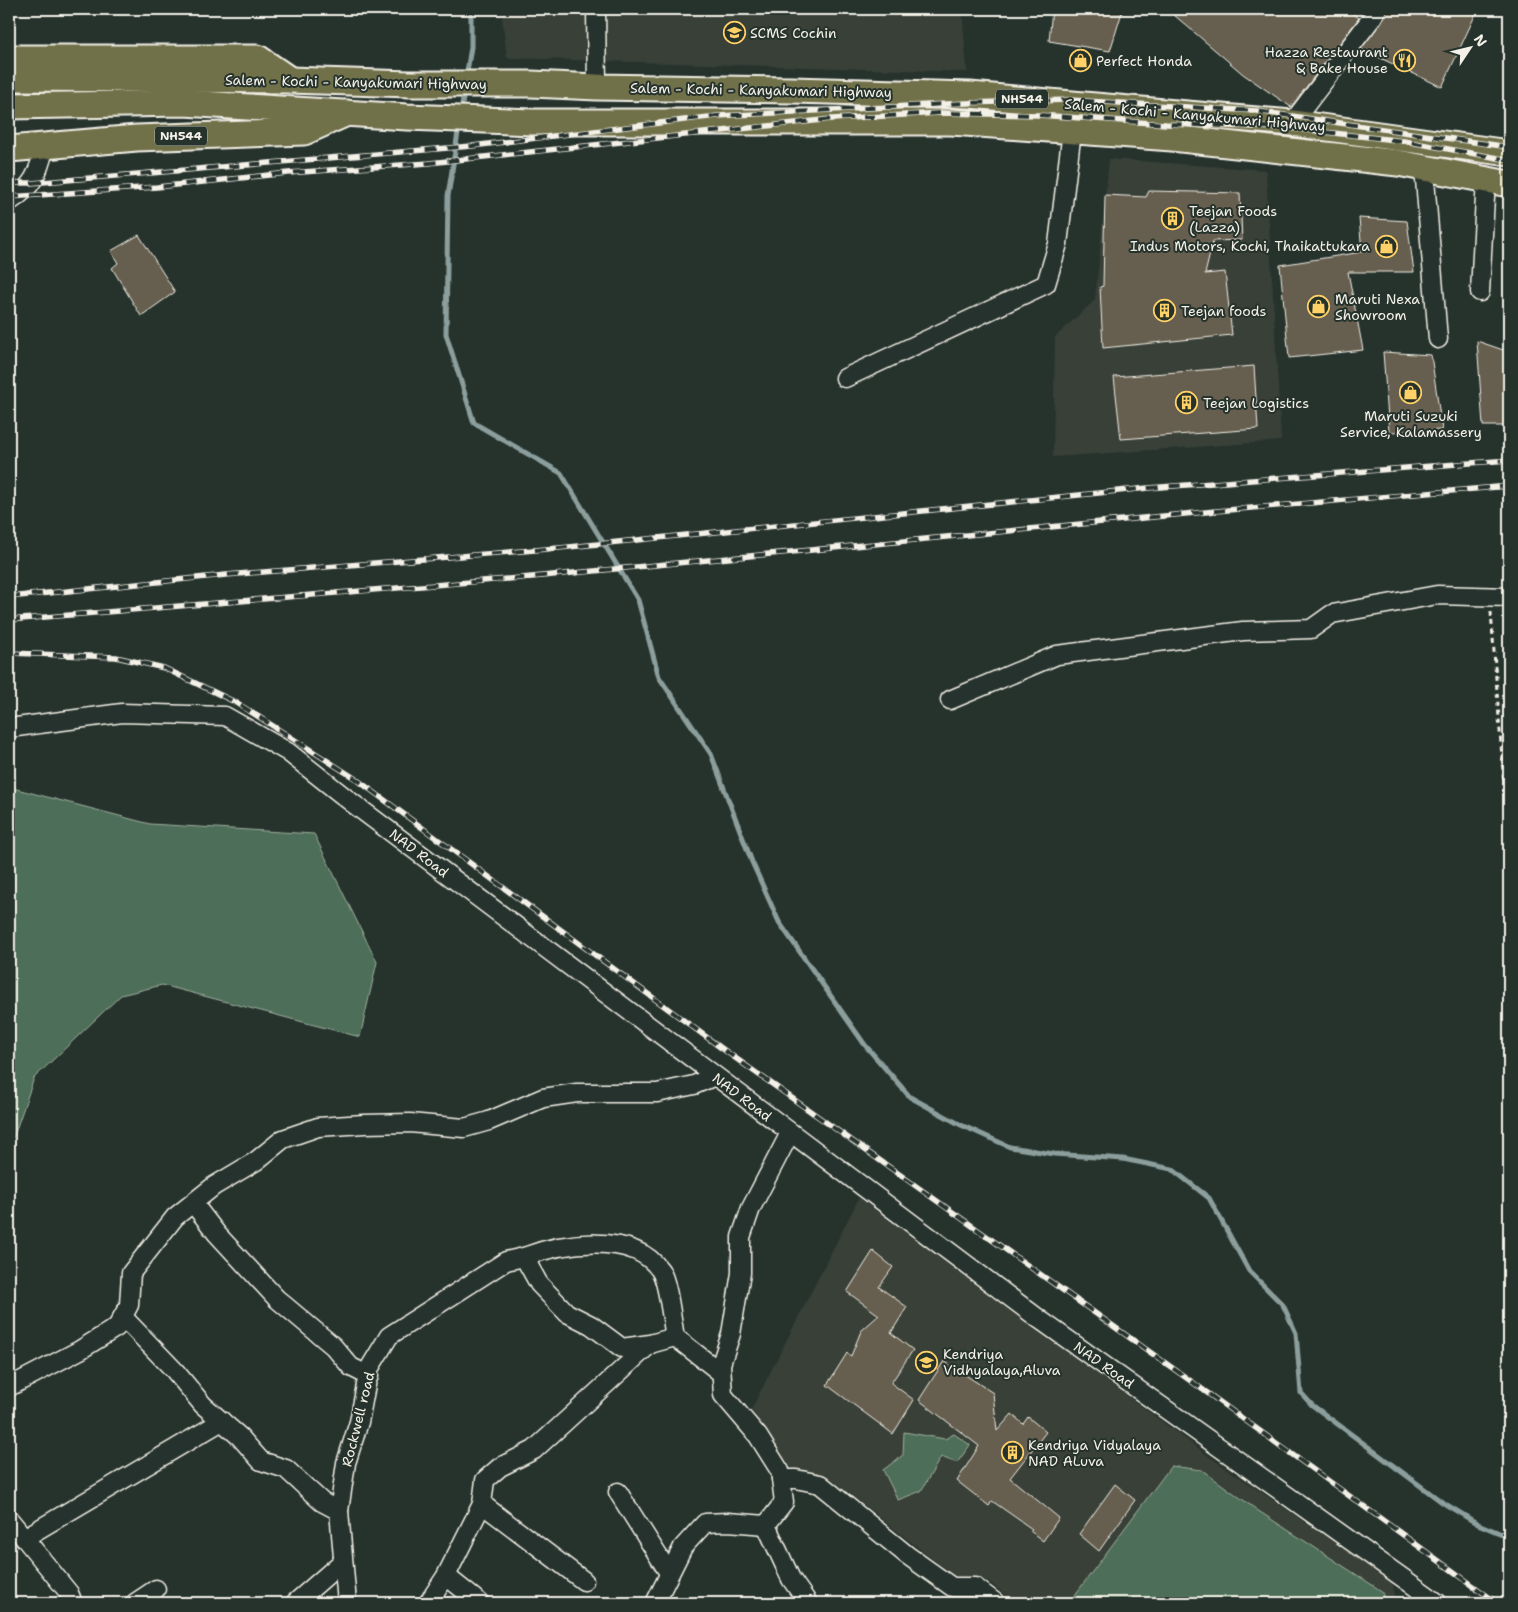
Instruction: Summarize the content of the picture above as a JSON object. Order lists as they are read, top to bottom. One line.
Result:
{"streets":{"highway":["Salem - Kochi - Kanyakumari Highway","NH544"],"street":["NAD Road","Rockwell road"]},"crossings":[["Salem - Kochi - Kanyakumari Highway","NH544"]],"places":{"school or university":["SCMS Cochin","Kendriya Vidhyalaya,Aluva"],"restaurant":["Hazza Restaurant & Bake House"],"shop":["Perfect Honda","Indus Motors, Kochi, Thaikattukara","Maruti Nexa Showroom","Maruti Suzuki Service, Kalamassery"],"building":["Teejan Foods (Lazza)","Teejan foods","Teejan Logistics","Kendriya Vidyalaya NAD ALuva"]},"north":"top right"}
